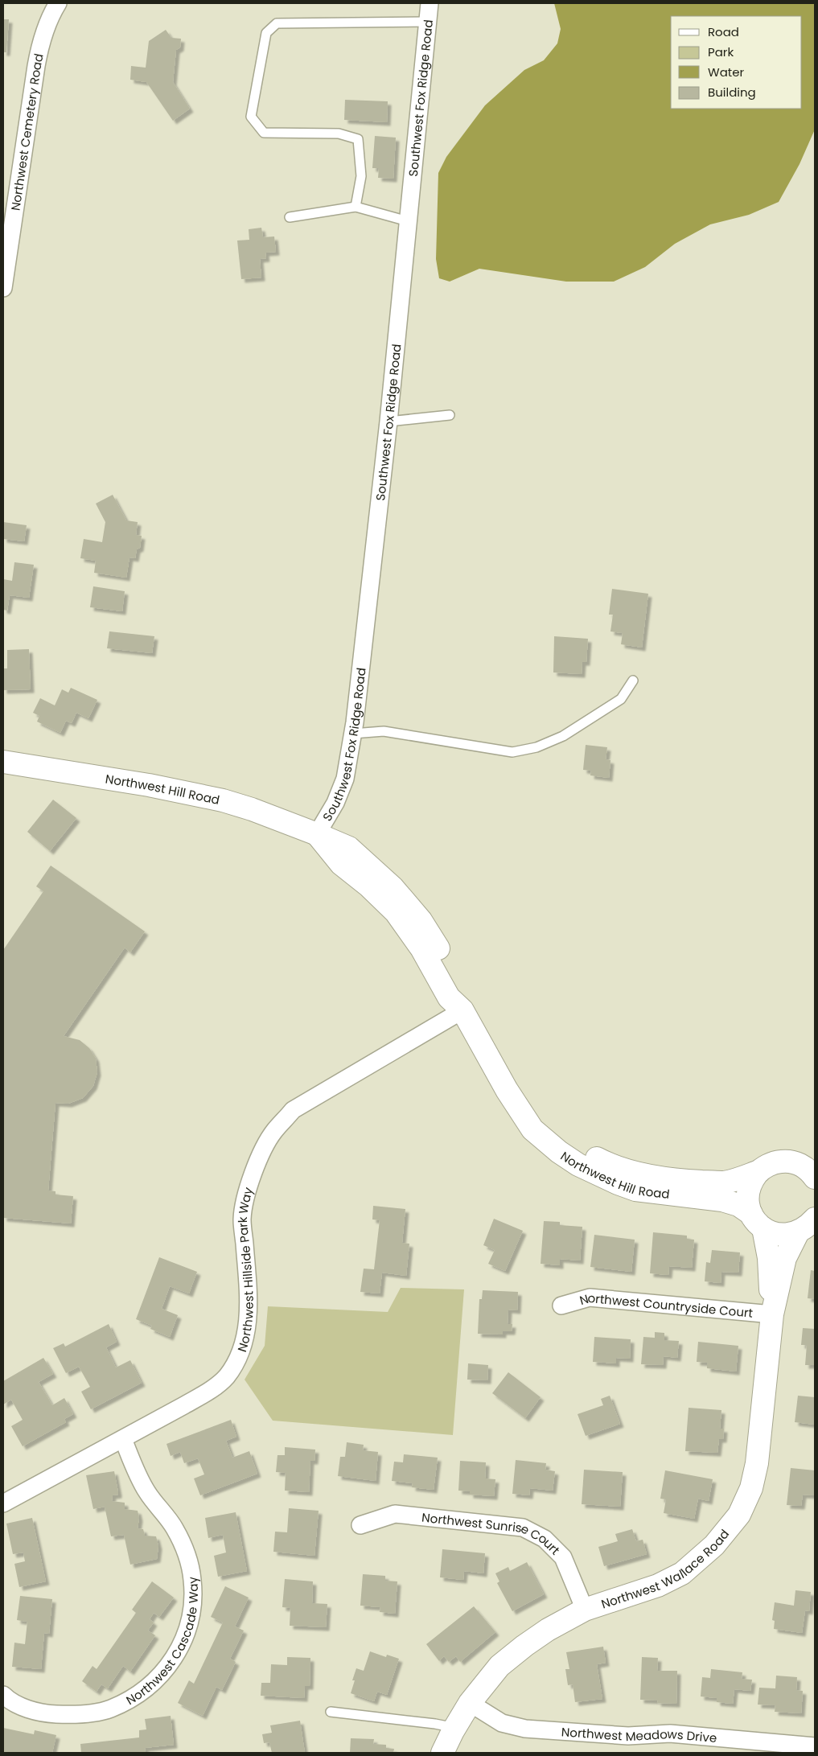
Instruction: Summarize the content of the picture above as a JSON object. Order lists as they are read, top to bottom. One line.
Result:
{"streets":{"main road":["Northwest Hill Road","Northwest Wallace Road"],"street":["Southwest Fox Ridge Road","Northwest Cemetery Road","Northwest Hillside Park Way","Northwest Countryside Court","Northwest Sunrise Court","Northwest Cascade Way","Northwest Meadows Drive"]},"crossings":[["Southwest Fox Ridge Road","Northwest Hill Road"],["Northwest Hill Road","Northwest Hillside Park Way"],["Northwest Hill Road","Northwest Wallace Road"],["Northwest Hillside Park Way","Northwest Cascade Way"],["Northwest Countryside Court","Northwest Wallace Road"],["Northwest Sunrise Court","Northwest Wallace Road"],["Northwest Wallace Road","Northwest Meadows Drive"]],"legend":["Road","Park","Water","Building"]}
